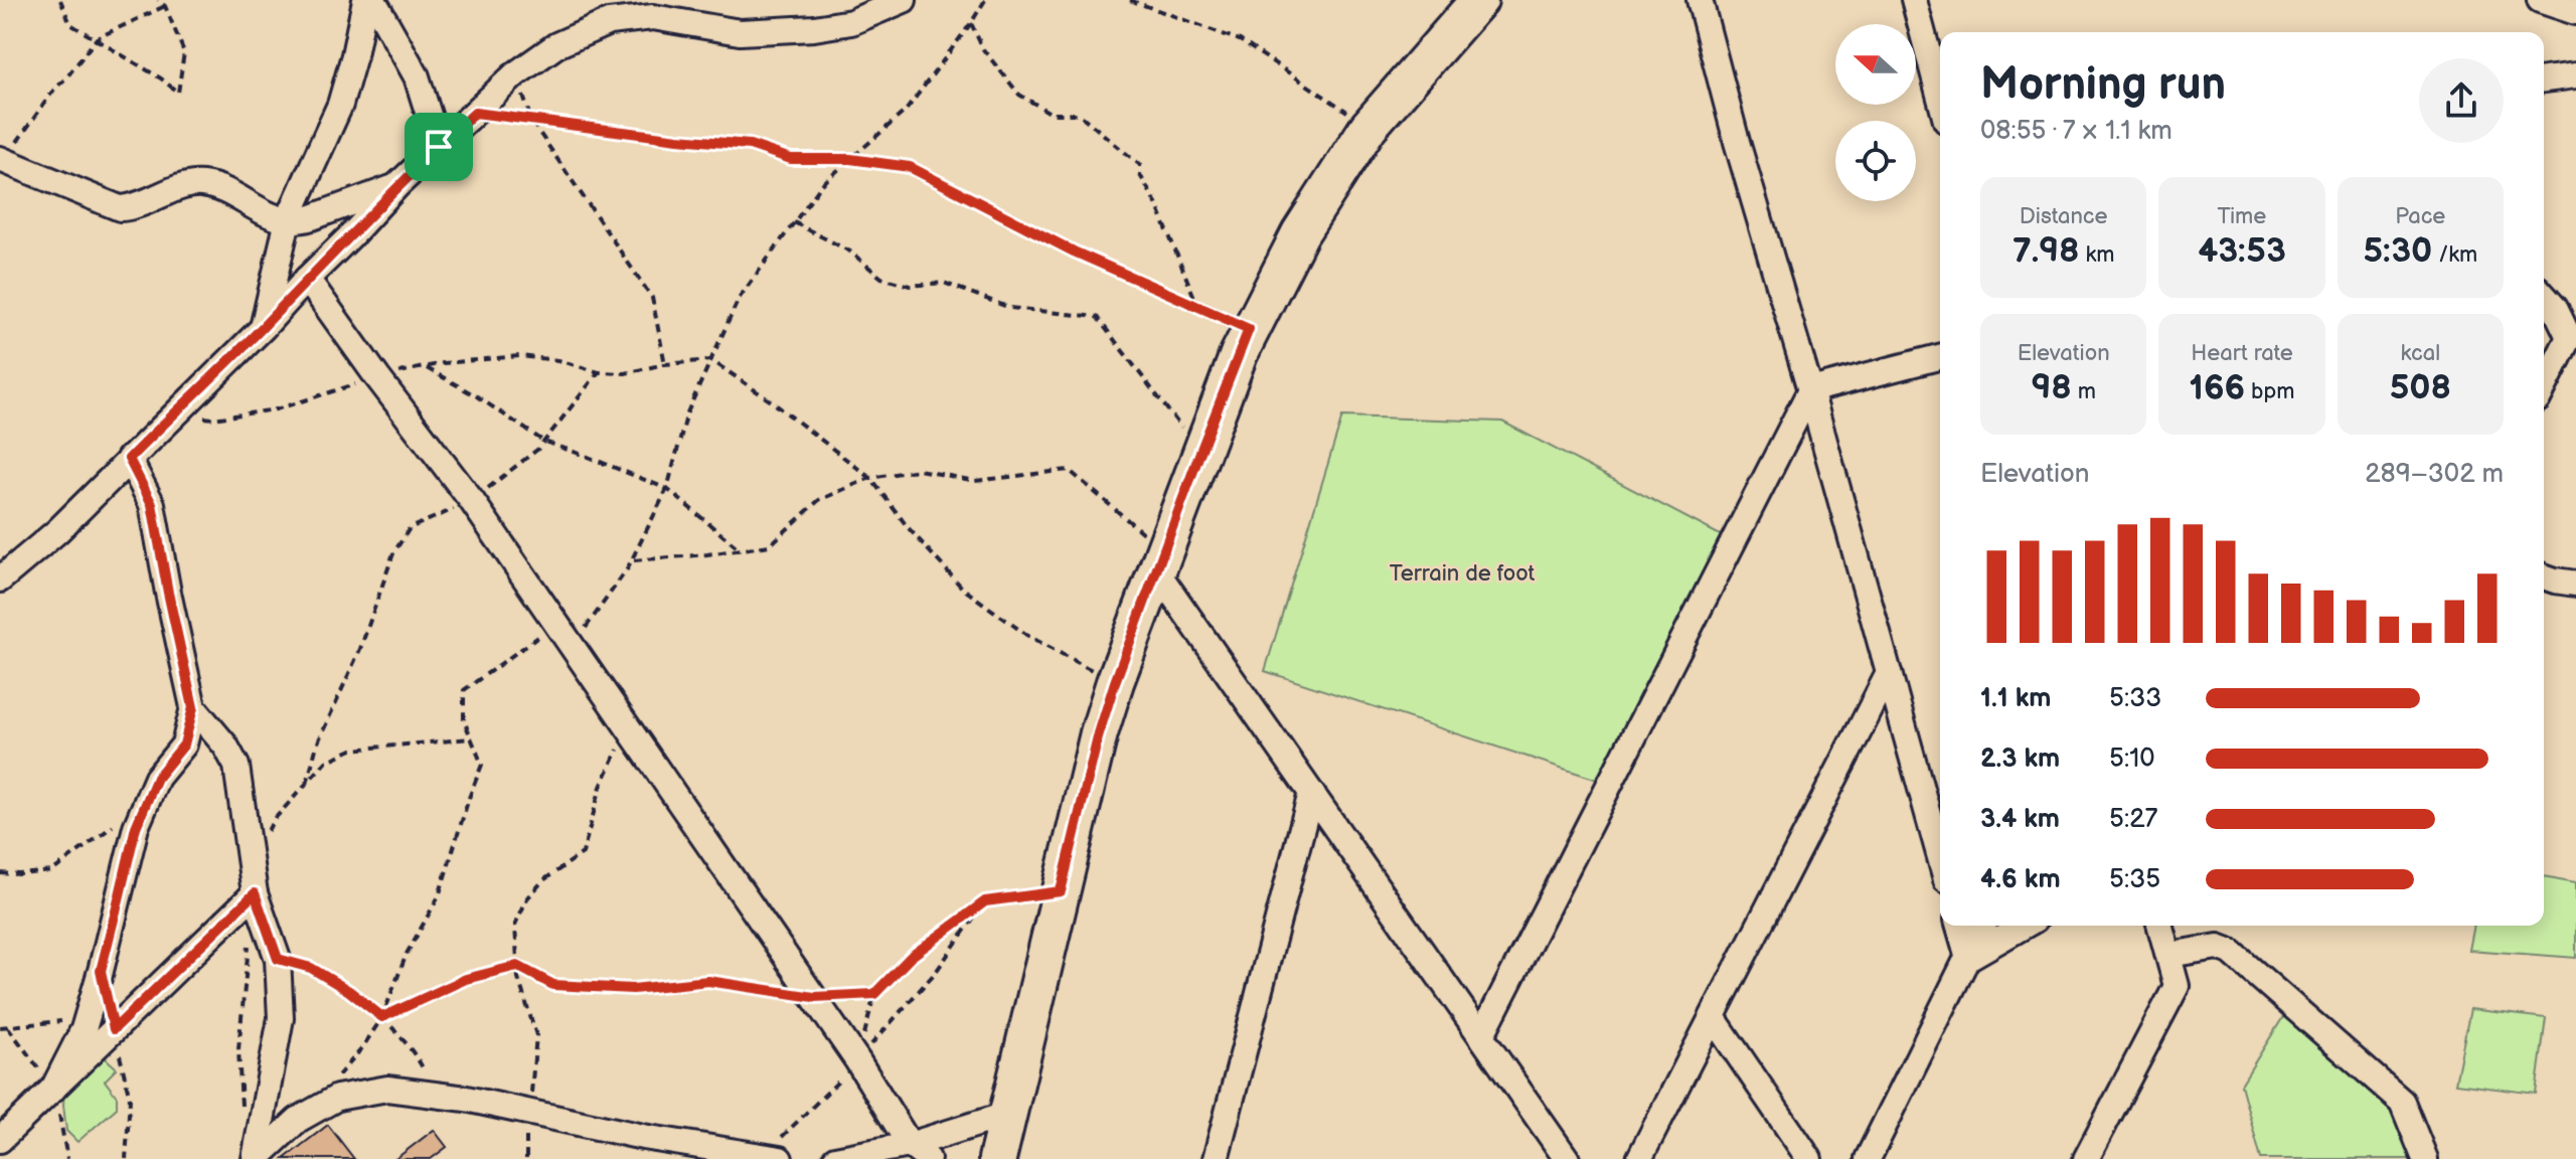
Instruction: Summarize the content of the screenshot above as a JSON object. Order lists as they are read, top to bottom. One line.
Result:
{"parks":["Terrain de foot"],"north":"left","page":{"heading":["Morning run","08:55 · 7 × 1.1 km"],"stats":[["Distance","7.98 km"],["Time","43:53"],["Pace","5:30 /km"],["Elevation","98 m"],["Heart rate","166 bpm"],["kcal","508"]],"chart":["Elevation","289–302 m"],"list":[{"name":"1.1 km","note":"5:33"},{"name":"2.3 km","note":"5:10"},{"name":"3.4 km","note":"5:27"},{"name":"4.6 km","note":"5:35"}]}}
